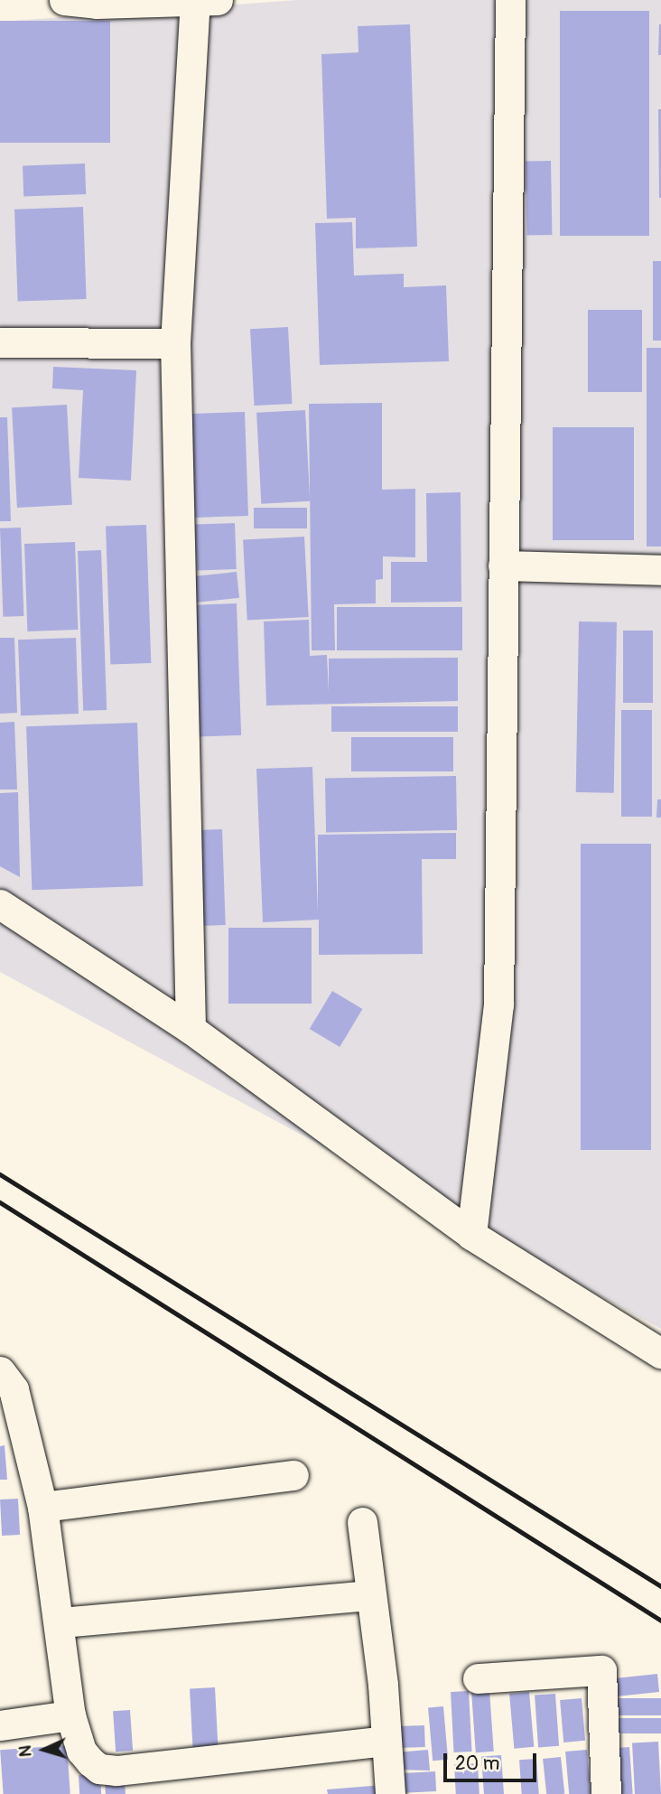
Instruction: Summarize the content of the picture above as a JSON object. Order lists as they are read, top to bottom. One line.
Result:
{"scale_bar":"20 m","north":"left"}
